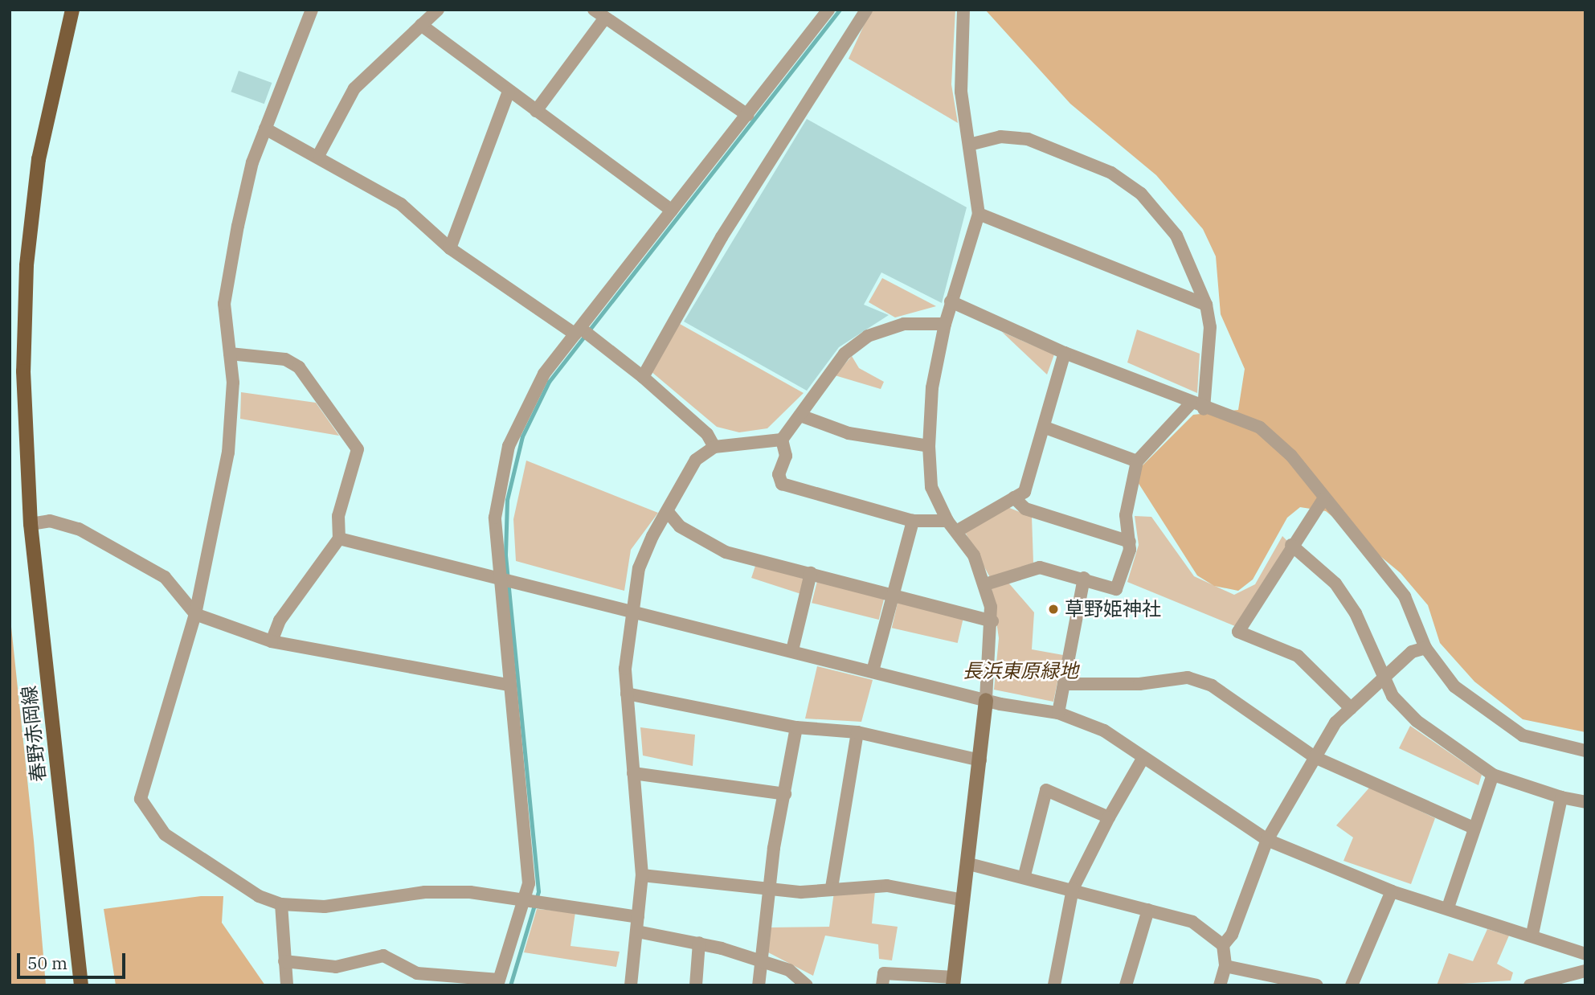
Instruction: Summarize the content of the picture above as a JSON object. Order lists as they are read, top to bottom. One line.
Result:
{"streets":{"main road":["春野赤岡線"]},"parks":["長浜東原緑地"],"places":["草野姫神社"],"scale_bar":"50 m"}
